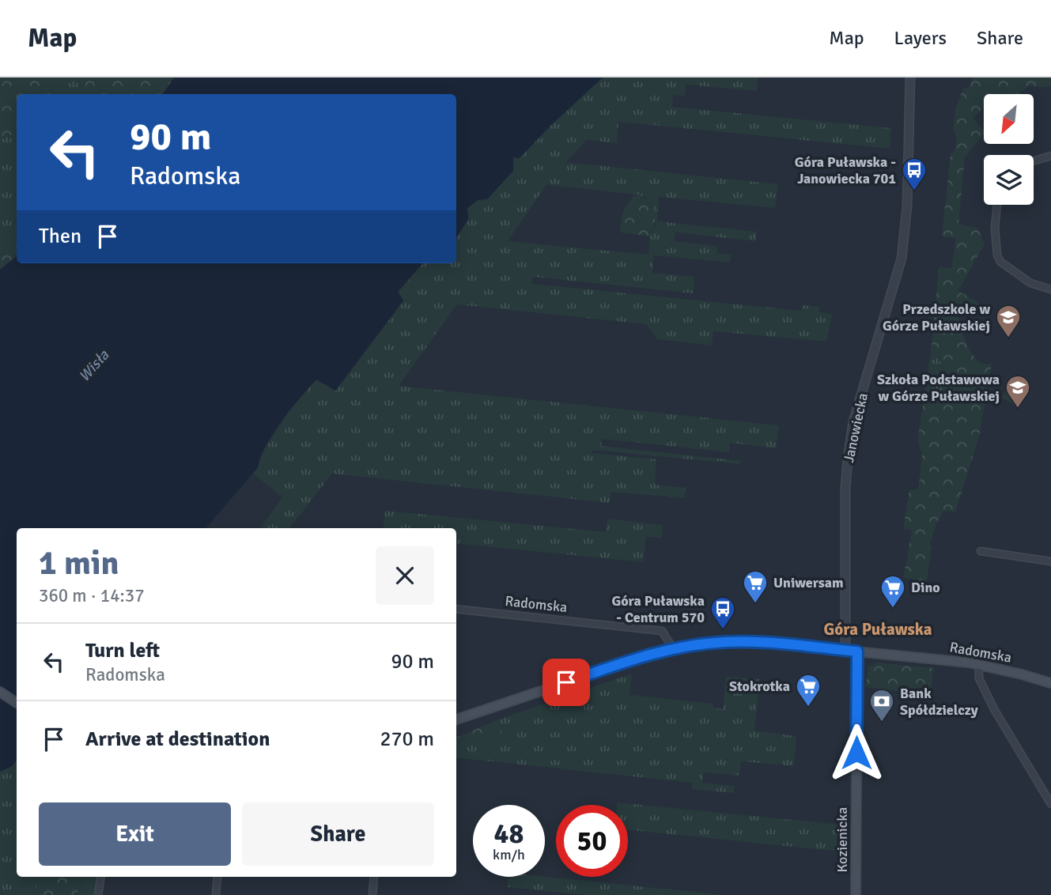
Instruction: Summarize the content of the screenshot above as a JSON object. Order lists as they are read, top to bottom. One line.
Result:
{"streets":{"main road":["Radomska","Kozienicka"],"street":["Janowiecka"]},"crossings":[["Janowiecka","Radomska"],["Radomska","Kozienicka"]],"districts":["Góra Puławska"],"water":["Wisła"],"places":{"bus stop":["Góra Puławska - Janowiecka 701","Góra Puławska - Centrum 570"],"school or university":["Przedszkole w Górze Puławskiej","Szkoła Podstawowa w Górze Puławskiej"],"supermarket":["Uniwersam","Dino","Stokrotka"],"bank":["Bank Spółdzielczy"]},"north":"bottom left","page":{"header":"Map","nav":["Map","Layers","Share"],"turn":["90 m","Radomska"],"then":"Then","heading":["1 min","360 m · 14:37"],"list":[{"name":"Turn left","note":"Radomska","value":"90 m"},{"name":"Arrive at destination","value":"270 m"}],"buttons":["Exit","Share"],"speed":"48 km/h","limit":"50"}}
